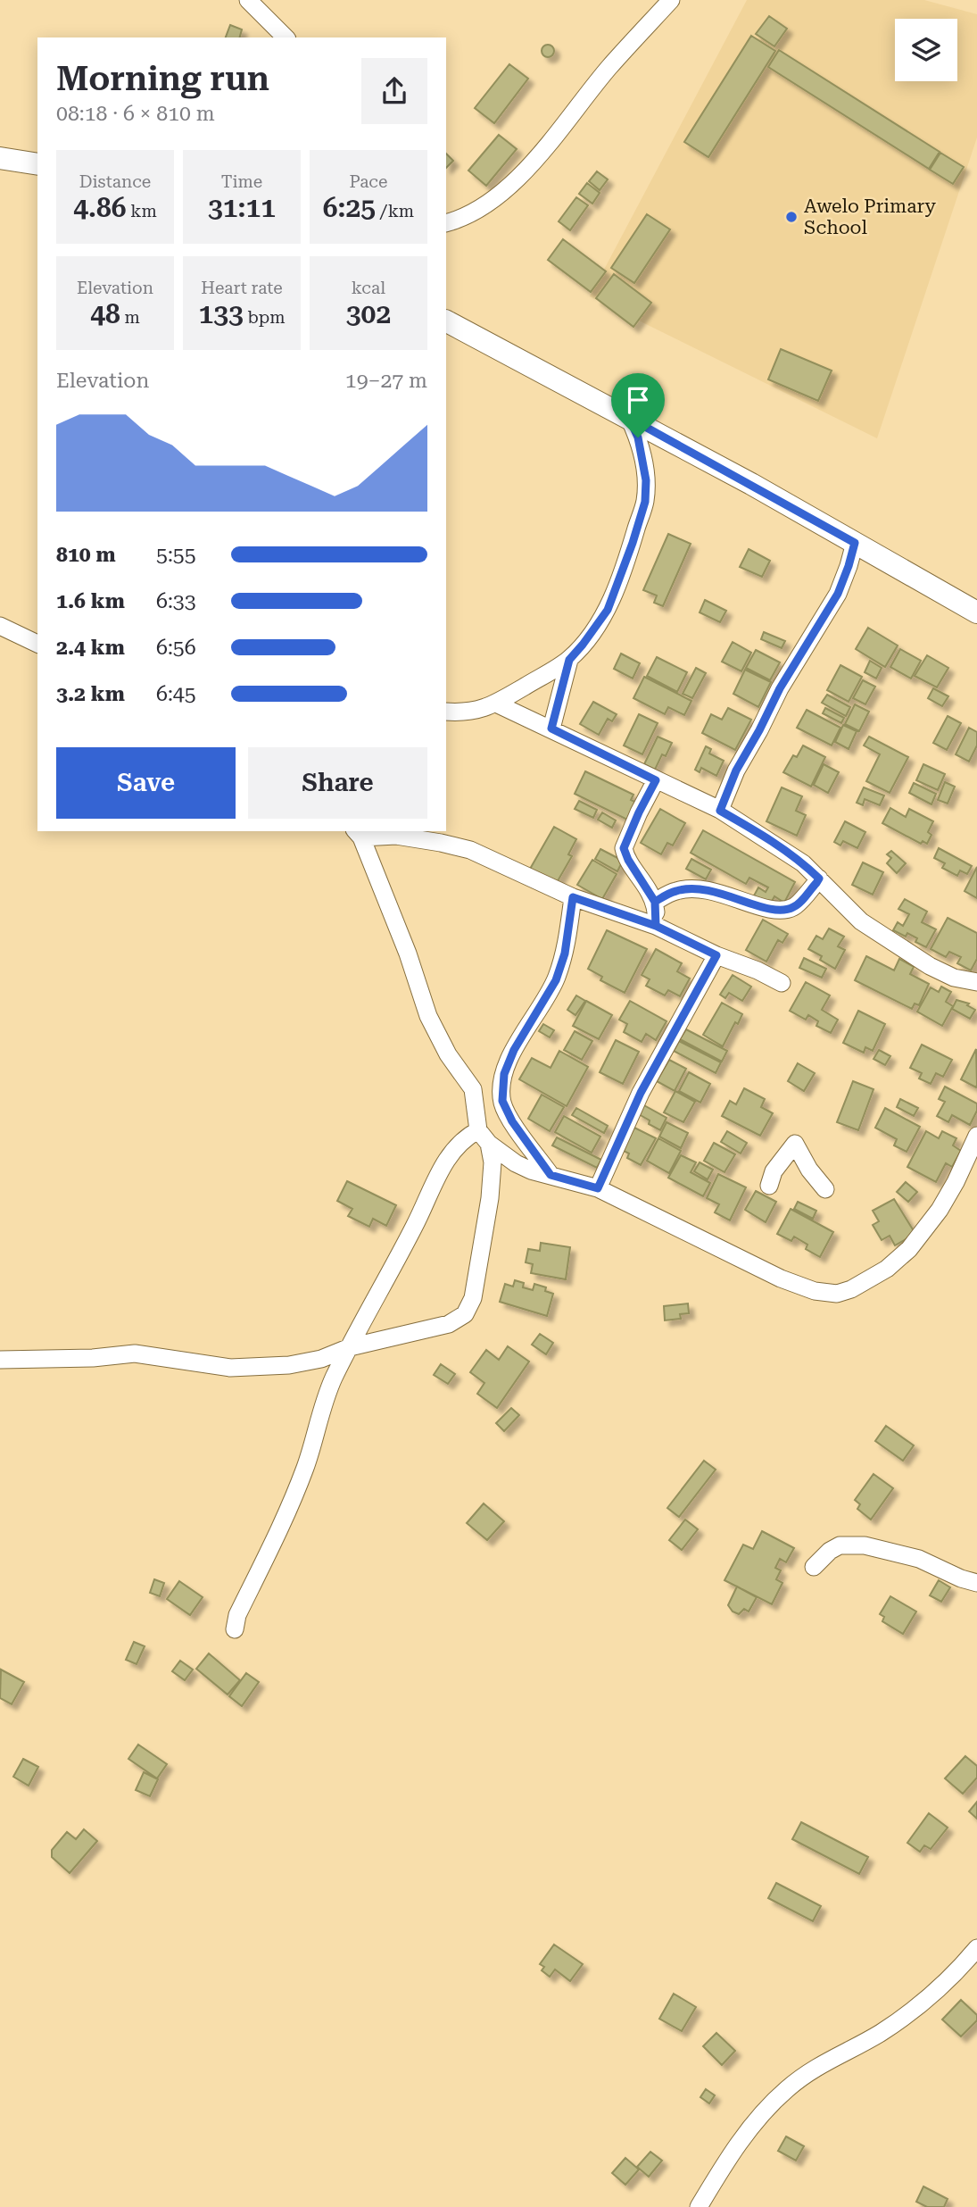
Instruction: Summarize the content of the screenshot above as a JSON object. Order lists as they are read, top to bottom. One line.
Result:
{"places":["Awelo Primary School"],"page":{"heading":["Morning run","08:18 · 6 × 810 m"],"stats":[["Distance","4.86 km"],["Time","31:11"],["Pace","6:25 /km"],["Elevation","48 m"],["Heart rate","133 bpm"],["kcal","302"]],"chart":["Elevation","19–27 m"],"list":[{"name":"810 m","note":"5:55"},{"name":"1.6 km","note":"6:33"},{"name":"2.4 km","note":"6:56"},{"name":"3.2 km","note":"6:45"}],"buttons":["Save","Share"]}}
